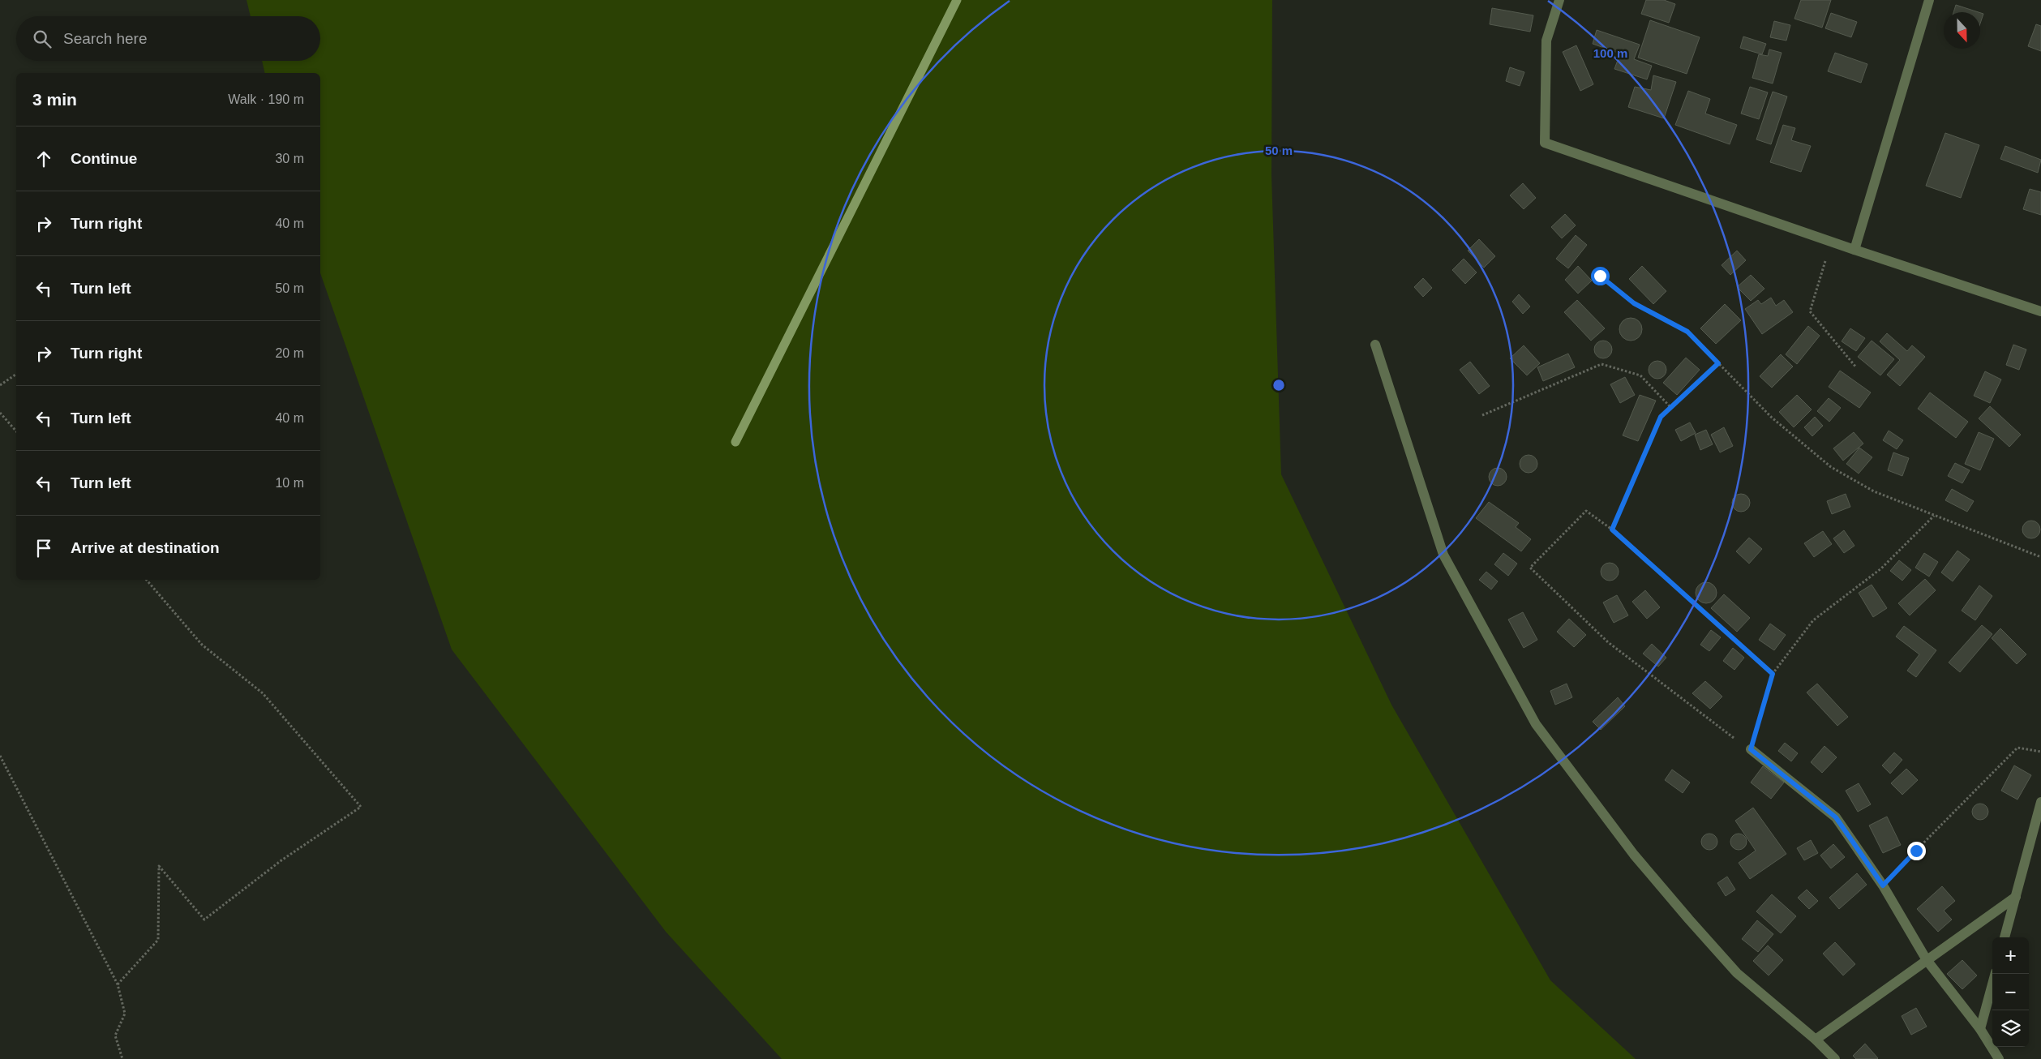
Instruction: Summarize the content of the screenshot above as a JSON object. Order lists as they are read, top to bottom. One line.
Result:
{"north":"bottom","page":{"search":"Search here","heading":["3 min","Walk · 190 m"],"list":[["Continue","30 m"],["Turn right","40 m"],["Turn left","50 m"],["Turn right","20 m"],["Turn left","40 m"],["Turn left","10 m"],"Arrive at destination"],"map_buttons":["+","−"]},"rings":["100 m","50 m"]}
